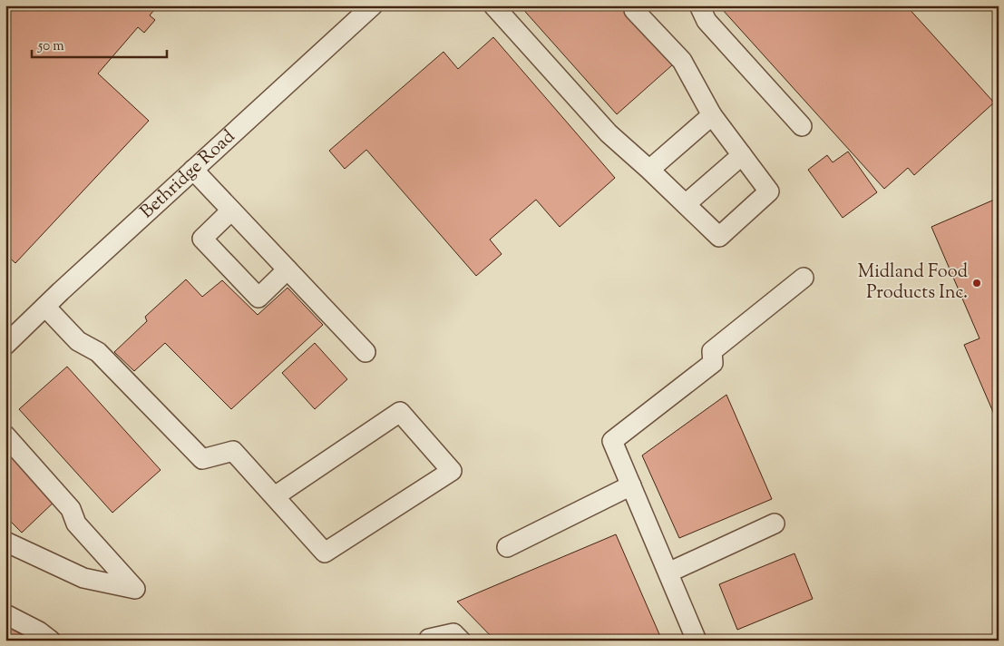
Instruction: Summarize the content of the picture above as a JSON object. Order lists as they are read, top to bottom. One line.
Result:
{"streets":{"street":["Bethridge Road"]},"places":["Midland Food Products Inc."],"scale_bar":"50 m"}
